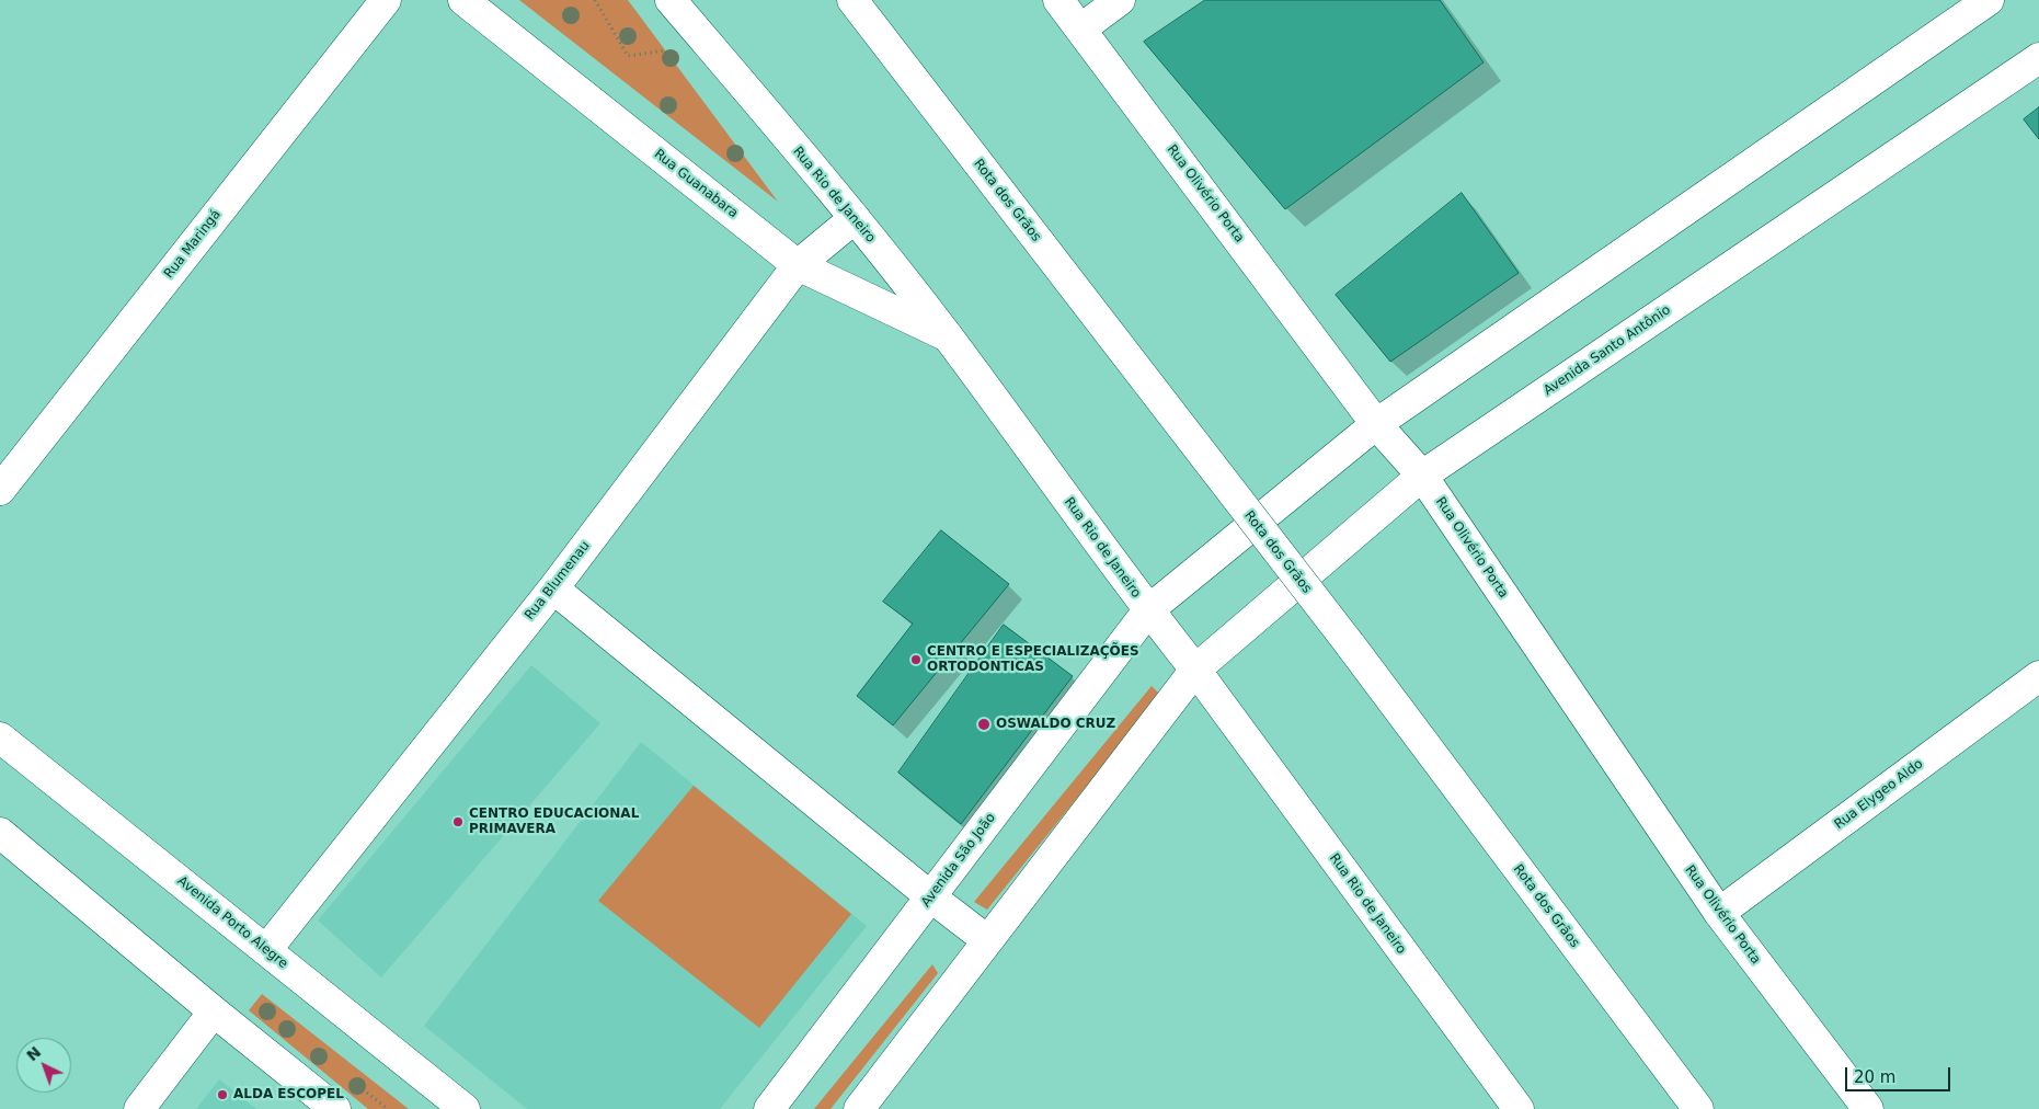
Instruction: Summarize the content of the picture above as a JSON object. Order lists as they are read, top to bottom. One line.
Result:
{"streets":{"street":["Rua Guanabara","Rua Olivério Porta","Rua Rio de Janeiro","Rota dos Grãos","Rua Maringá","Avenida Santo Antônio","Rua Blumenau","Rua Elygeo Aldo","Avenida São João","Avenida Porto Alegre"]},"crossings":[["Rua Guanabara","Rua Rio de Janeiro"],["Rua Guanabara","Rua Blumenau"],["Rua Olivério Porta","Avenida Santo Antônio"],["Rua Olivério Porta","Rua Elygeo Aldo"],["Rua Rio de Janeiro","Avenida Santo Antônio"],["Rua Rio de Janeiro","Rua Blumenau"],["Rua Rio de Janeiro","Avenida São João"],["Rua Blumenau","Avenida Porto Alegre"]],"places":["CENTRO E ESPECIALIZAÇÕES ORTODONTICAS","OSWALDO CRUZ","CENTRO EDUCACIONAL PRIMAVERA","ALDA ESCOPEL"],"scale_bar":"20 m","north":"top left"}
